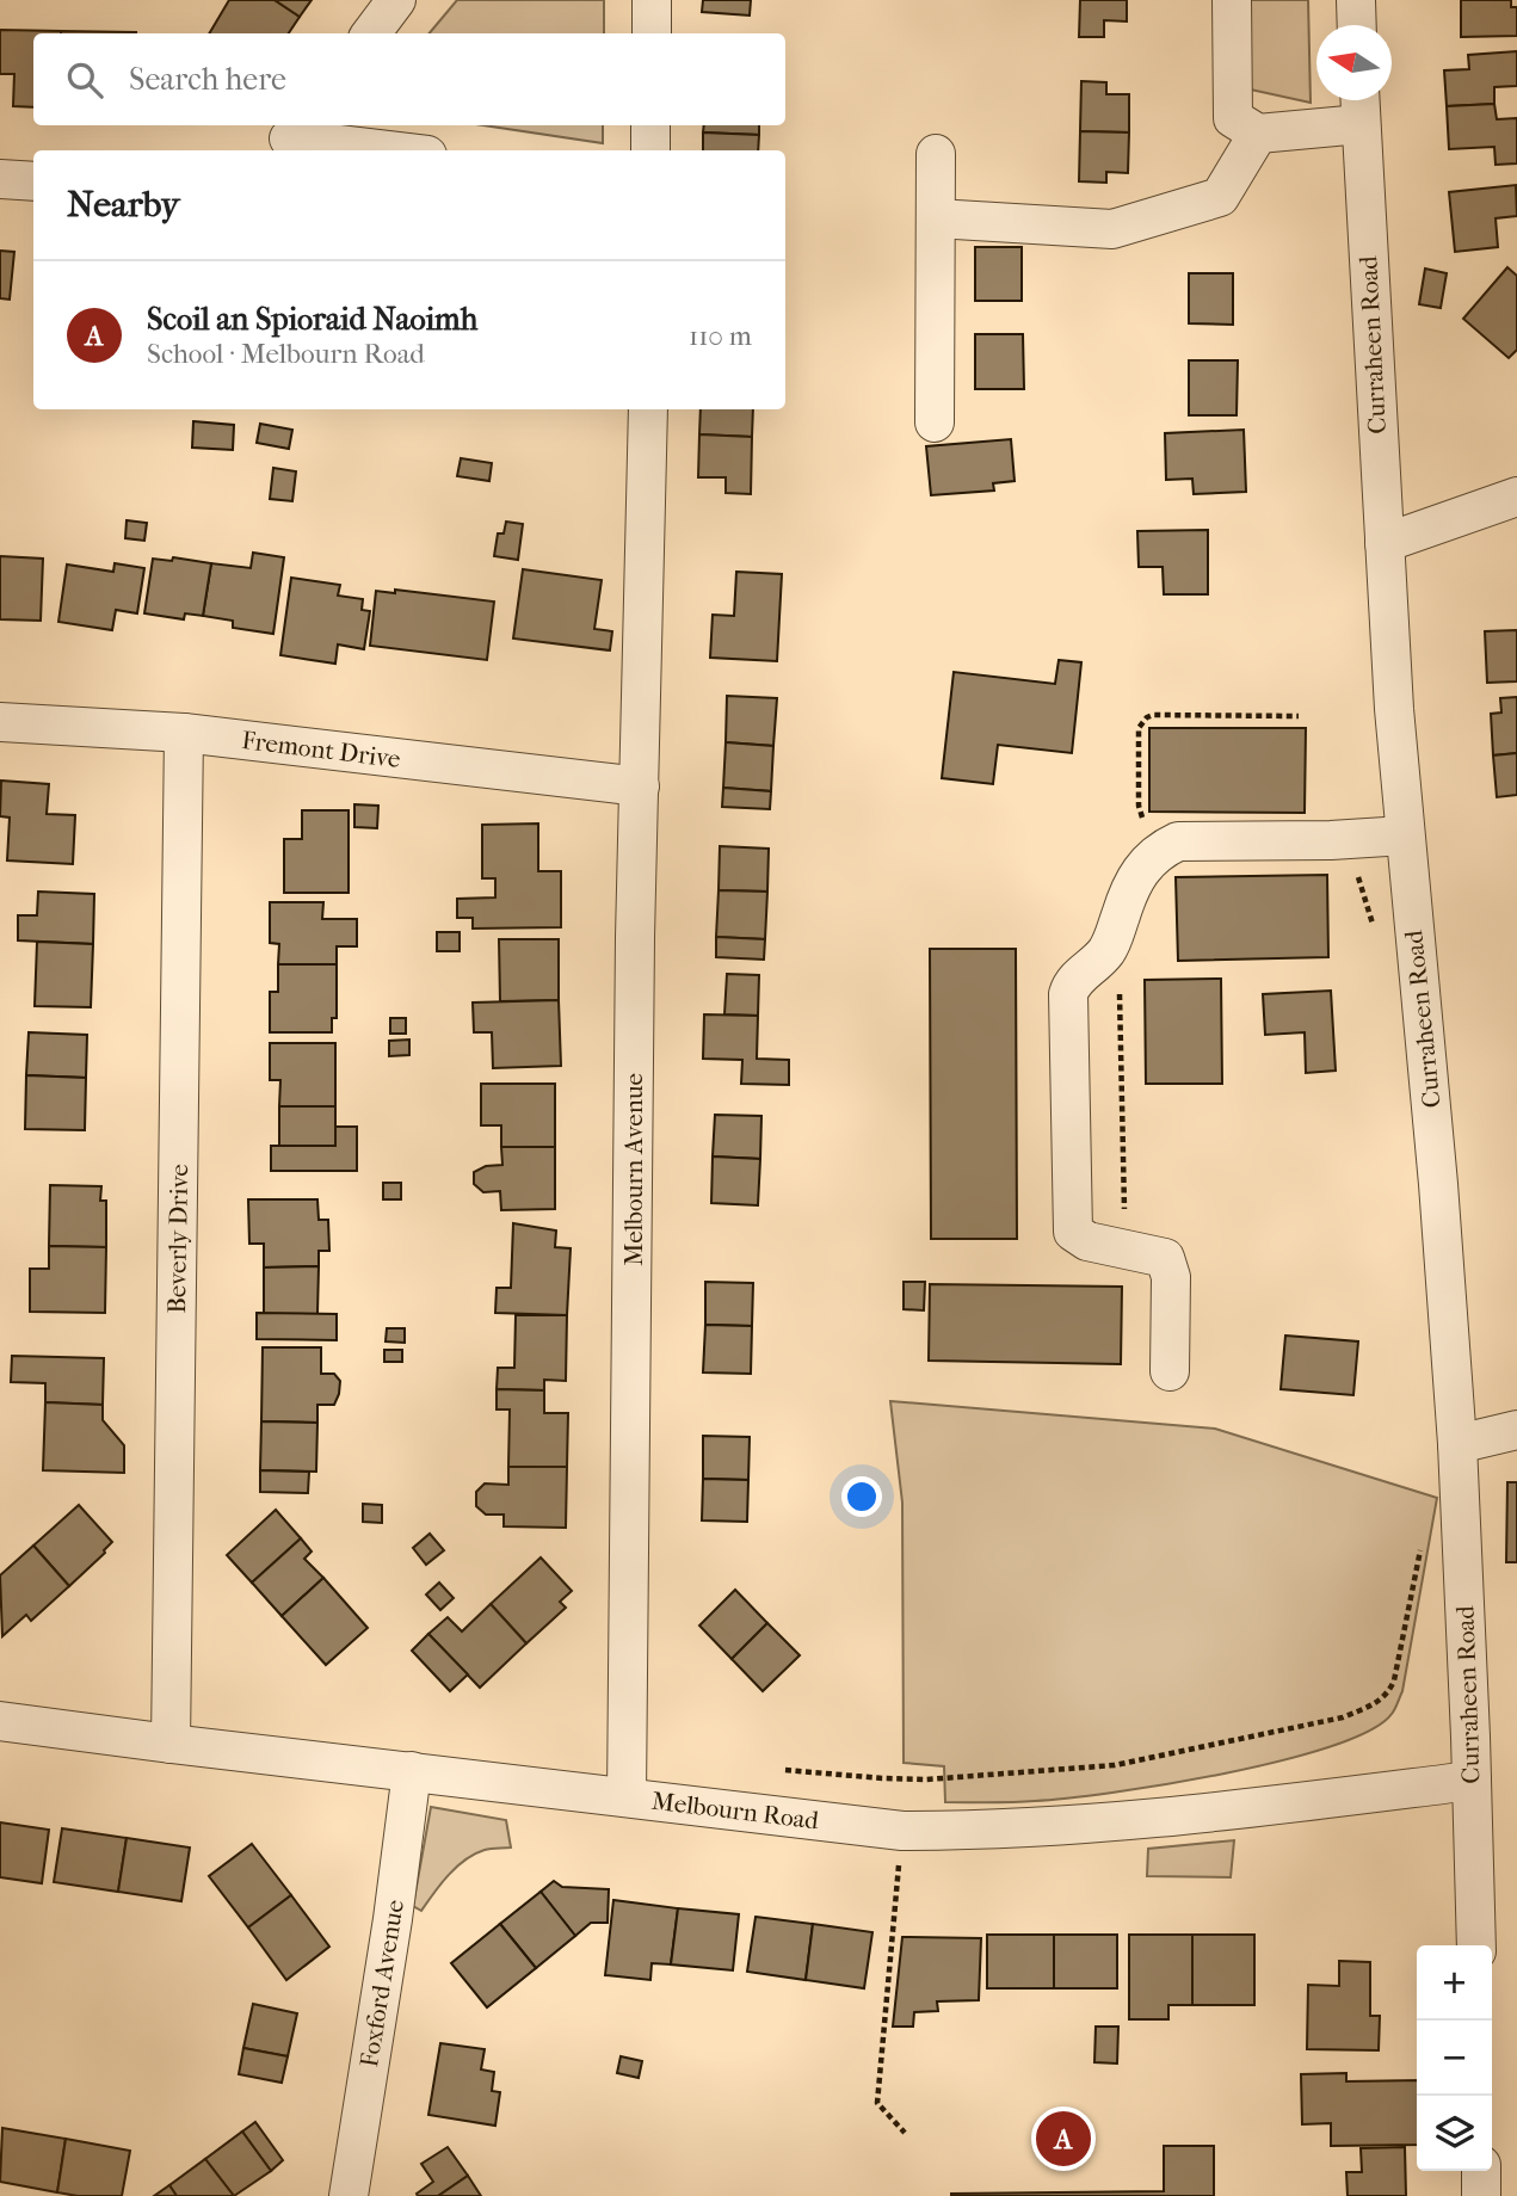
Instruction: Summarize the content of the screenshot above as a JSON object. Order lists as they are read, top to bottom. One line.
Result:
{"streets":{"street":["Curraheen Road","Fremont Drive","Melbourn Avenue","Beverly Drive","Melbourn Road","Foxford Avenue"]},"crossings":[["Curraheen Road","Melbourn Road"],["Fremont Drive","Melbourn Avenue"],["Fremont Drive","Beverly Drive"],["Melbourn Avenue","Melbourn Road"],["Beverly Drive","Melbourn Road"],["Melbourn Road","Foxford Avenue"]],"north":"left","page":{"search":"Search here","heading":"Nearby","list":[{"mark":"A","name":"Scoil an Spioraid Naoimh","note":"School · Melbourn Road","value":"110 m"}],"map_buttons":["+","−"],"pins":"A"}}
